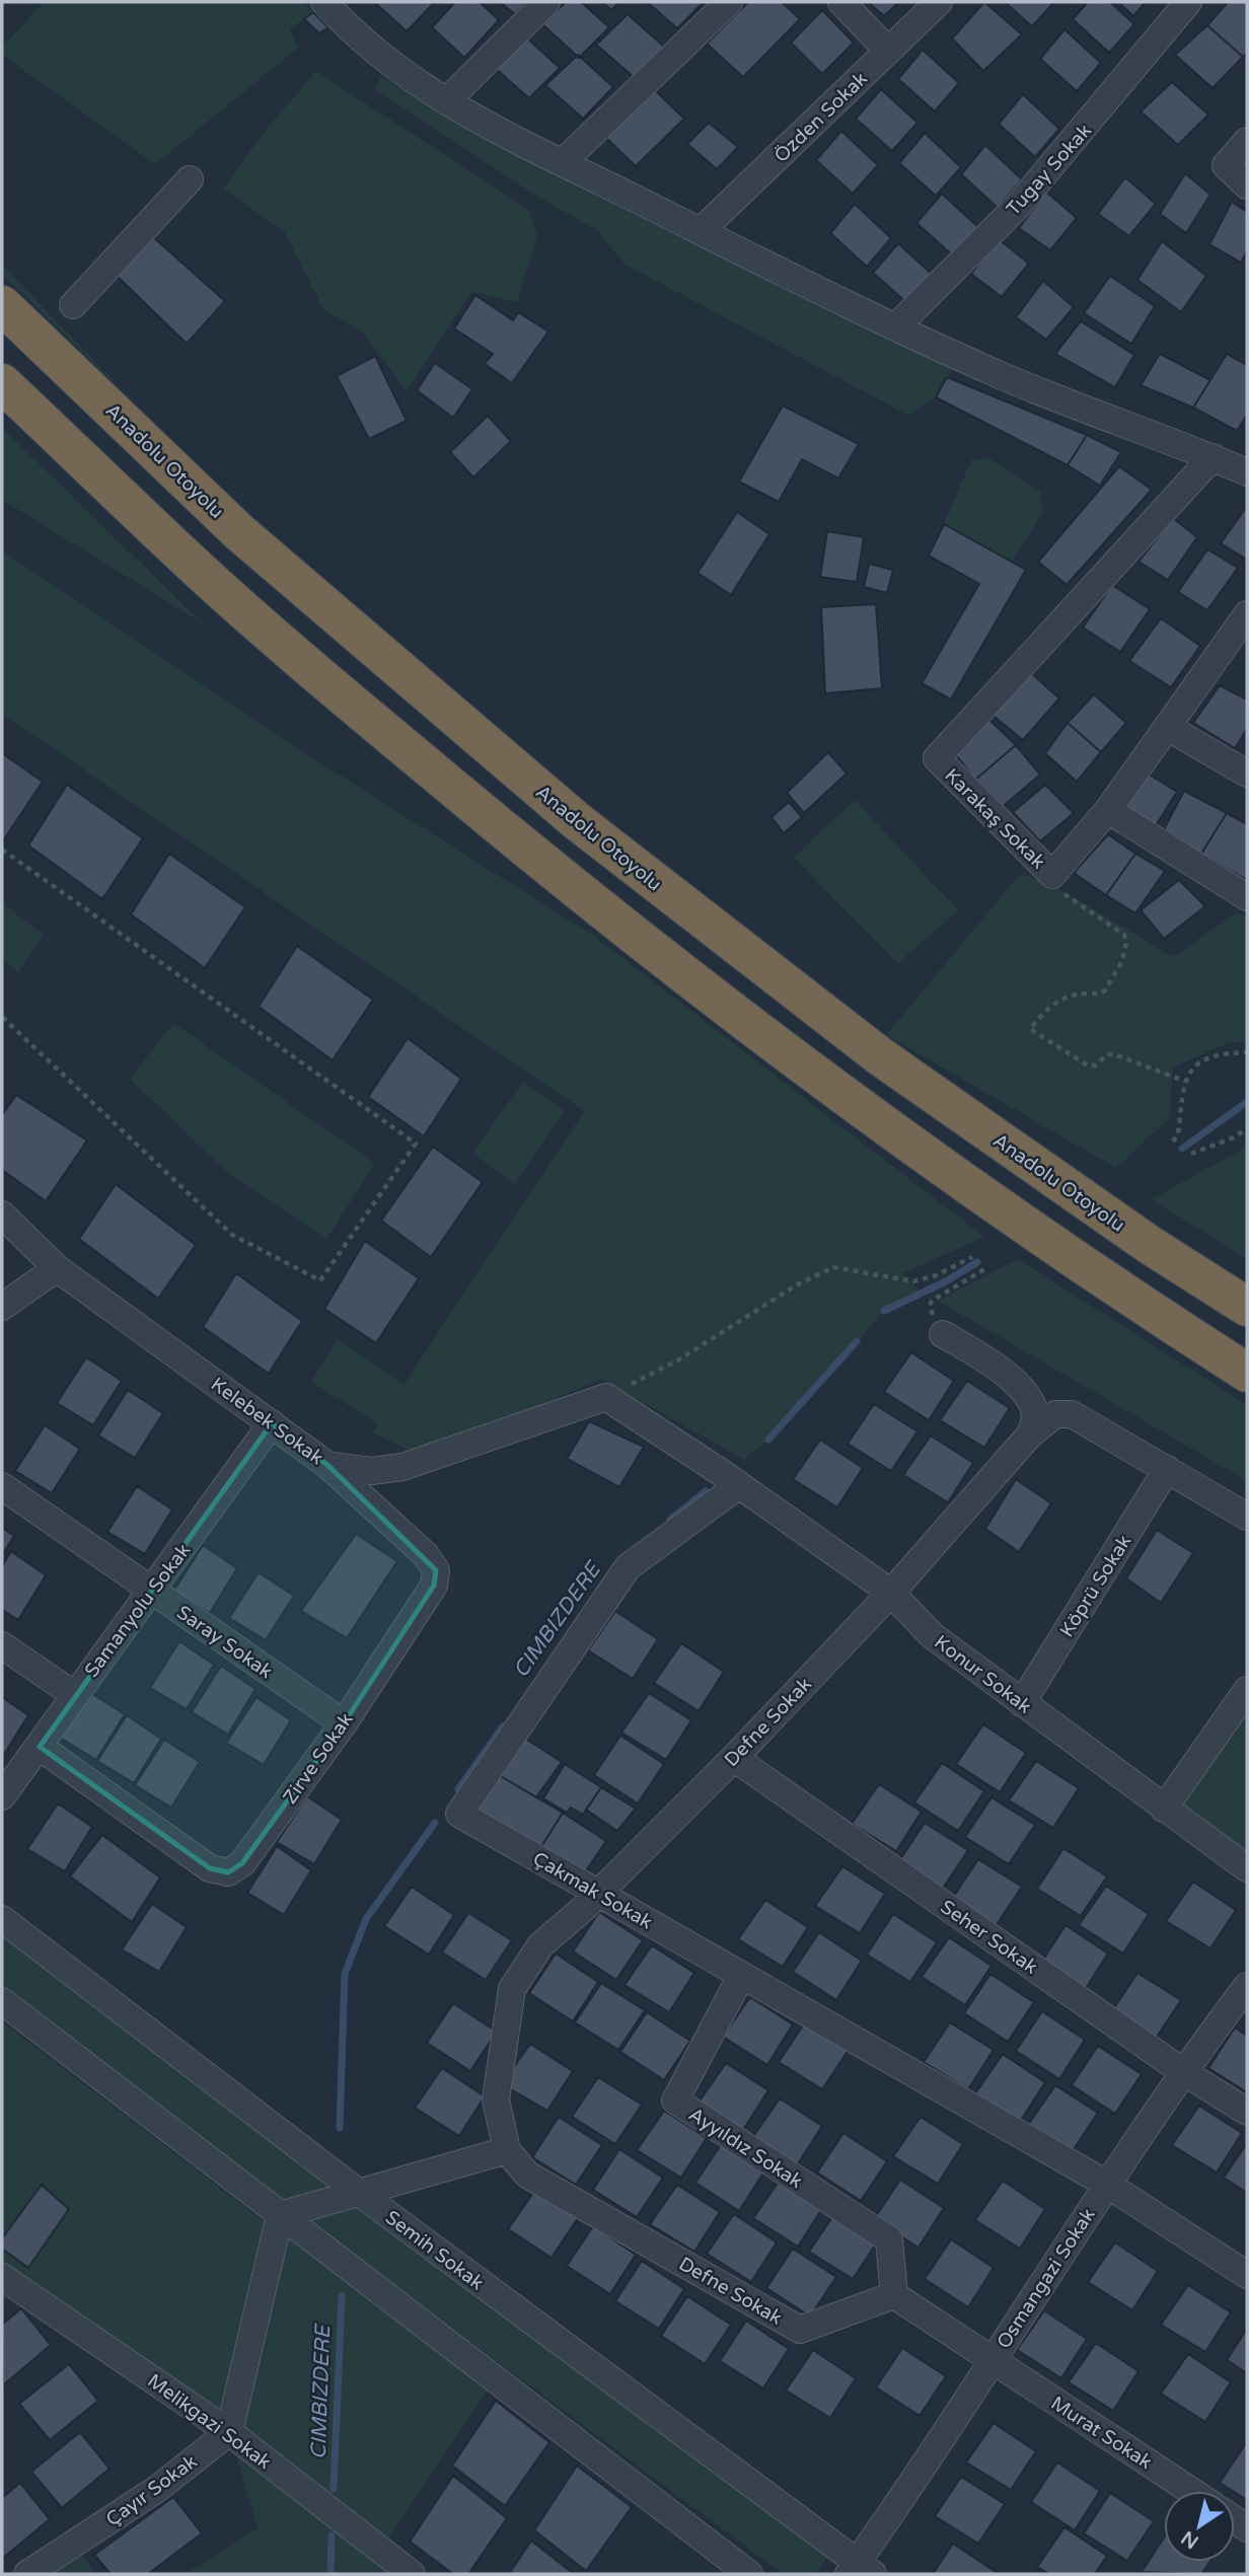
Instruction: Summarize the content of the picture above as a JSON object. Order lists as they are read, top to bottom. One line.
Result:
{"streets":{"highway":["Anadolu Otoyolu"],"street":["Özden Sokak","Tugay Sokak","Karakaş Sokak","Kelebek Sokak","Köprü Sokak","Samanyolu Sokak","Saray Sokak","Konur Sokak","Defne Sokak","Zirve Sokak","Çakmak Sokak","Seher Sokak","Ayyıldız Sokak","Semih Sokak","Osmangazi Sokak","Melikgazi Sokak","Murat Sokak","Çayır Sokak"]},"crossings":[["Kelebek Sokak","Samanyolu Sokak"],["Kelebek Sokak","Zirve Sokak"],["Köprü Sokak","Konur Sokak"],["Samanyolu Sokak","Saray Sokak"],["Samanyolu Sokak","Zirve Sokak"],["Saray Sokak","Zirve Sokak"],["Konur Sokak","Defne Sokak"],["Konur Sokak","Çakmak Sokak"],["Defne Sokak","Çakmak Sokak"],["Defne Sokak","Seher Sokak"],["Defne Sokak","Ayyıldız Sokak"],["Defne Sokak","Murat Sokak"],["Çakmak Sokak","Ayyıldız Sokak"],["Çakmak Sokak","Osmangazi Sokak"],["Seher Sokak","Osmangazi Sokak"],["Ayyıldız Sokak","Murat Sokak"],["Semih Sokak","Osmangazi Sokak"],["Osmangazi Sokak","Murat Sokak"],["Melikgazi Sokak","Çayır Sokak"]],"water":["CIMBIZDERE"],"north":"bottom left"}
